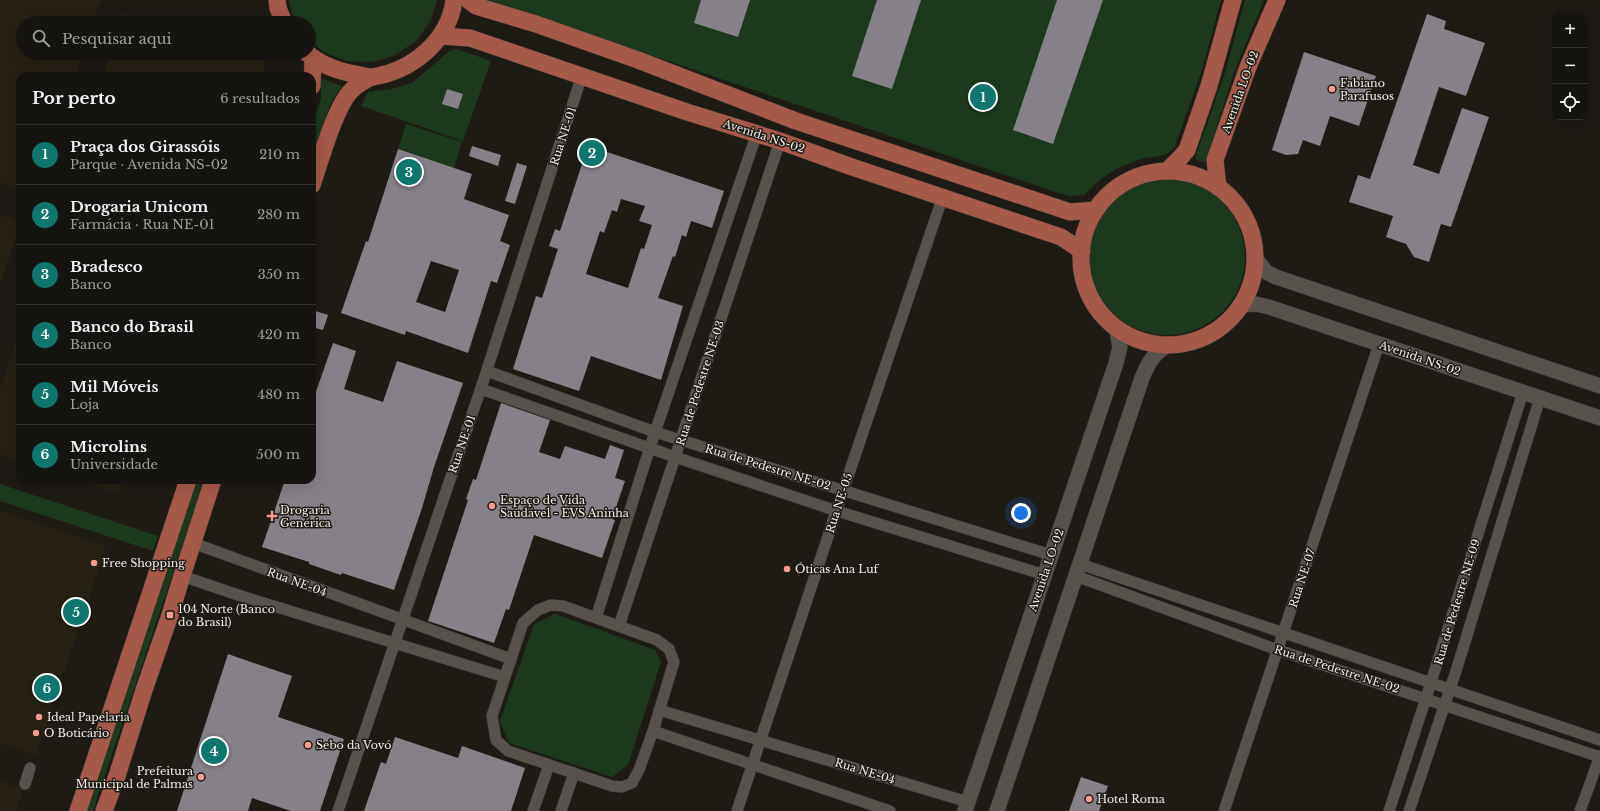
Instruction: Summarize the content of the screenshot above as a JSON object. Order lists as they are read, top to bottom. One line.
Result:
{"streets":{"main road":["Avenida LO-02","Avenida NS-02"],"street":["Rua NE-01","Rua de Pedestre NE-03","Rua de Pedestre NE-02","Rua NE-05","Rua NE-07","Rua NE-04","Rua de Pedestre NE-09"]},"crossings":[["Avenida LO-02","Rua de Pedestre NE-02"],["Avenida LO-02","Rua NE-04"],["Rua NE-01","Avenida NS-02"],["Rua NE-01","Rua de Pedestre NE-02"],["Rua NE-01","Rua NE-04"],["Avenida NS-02","Rua de Pedestre NE-03"],["Avenida NS-02","Rua NE-05"],["Avenida NS-02","Rua NE-07"],["Avenida NS-02","Rua de Pedestre NE-09"],["Rua de Pedestre NE-03","Rua de Pedestre NE-02"],["Rua de Pedestre NE-02","Rua NE-05"],["Rua de Pedestre NE-02","Rua NE-07"],["Rua de Pedestre NE-02","Rua de Pedestre NE-09"],["Rua NE-05","Rua NE-04"]],"places":{"other":["Fabiano Parafusos","Espaço de Vida Saudável - EVS Aninha","Free Shopping","Óticas Ana Luf","Ideal Papelaria","O Boticário","Sebo da Vovó","Prefeitura Municipal de Palmas","Hotel Roma"],"health":["Drogaria Genérica"],"transit":["104 Norte (Banco do Brasil)"]},"page":{"map_buttons":["+","−"],"search":"Pesquisar aqui","heading":["Por perto","6 resultados"],"pins":["1","2","3","5","6","4"],"list":[{"mark":"1","name":"Praça dos Girassóis","note":"Parque · Avenida NS-02","value":"210 m"},{"mark":"2","name":"Drogaria Unicom","note":"Farmácia · Rua NE-01","value":"280 m"},{"mark":"3","name":"Bradesco","note":"Banco","value":"350 m"},{"mark":"4","name":"Banco do Brasil","note":"Banco","value":"420 m"},{"mark":"5","name":"Mil Móveis","note":"Loja","value":"480 m"},{"mark":"6","name":"Microlins","note":"Universidade","value":"500 m"}]}}
